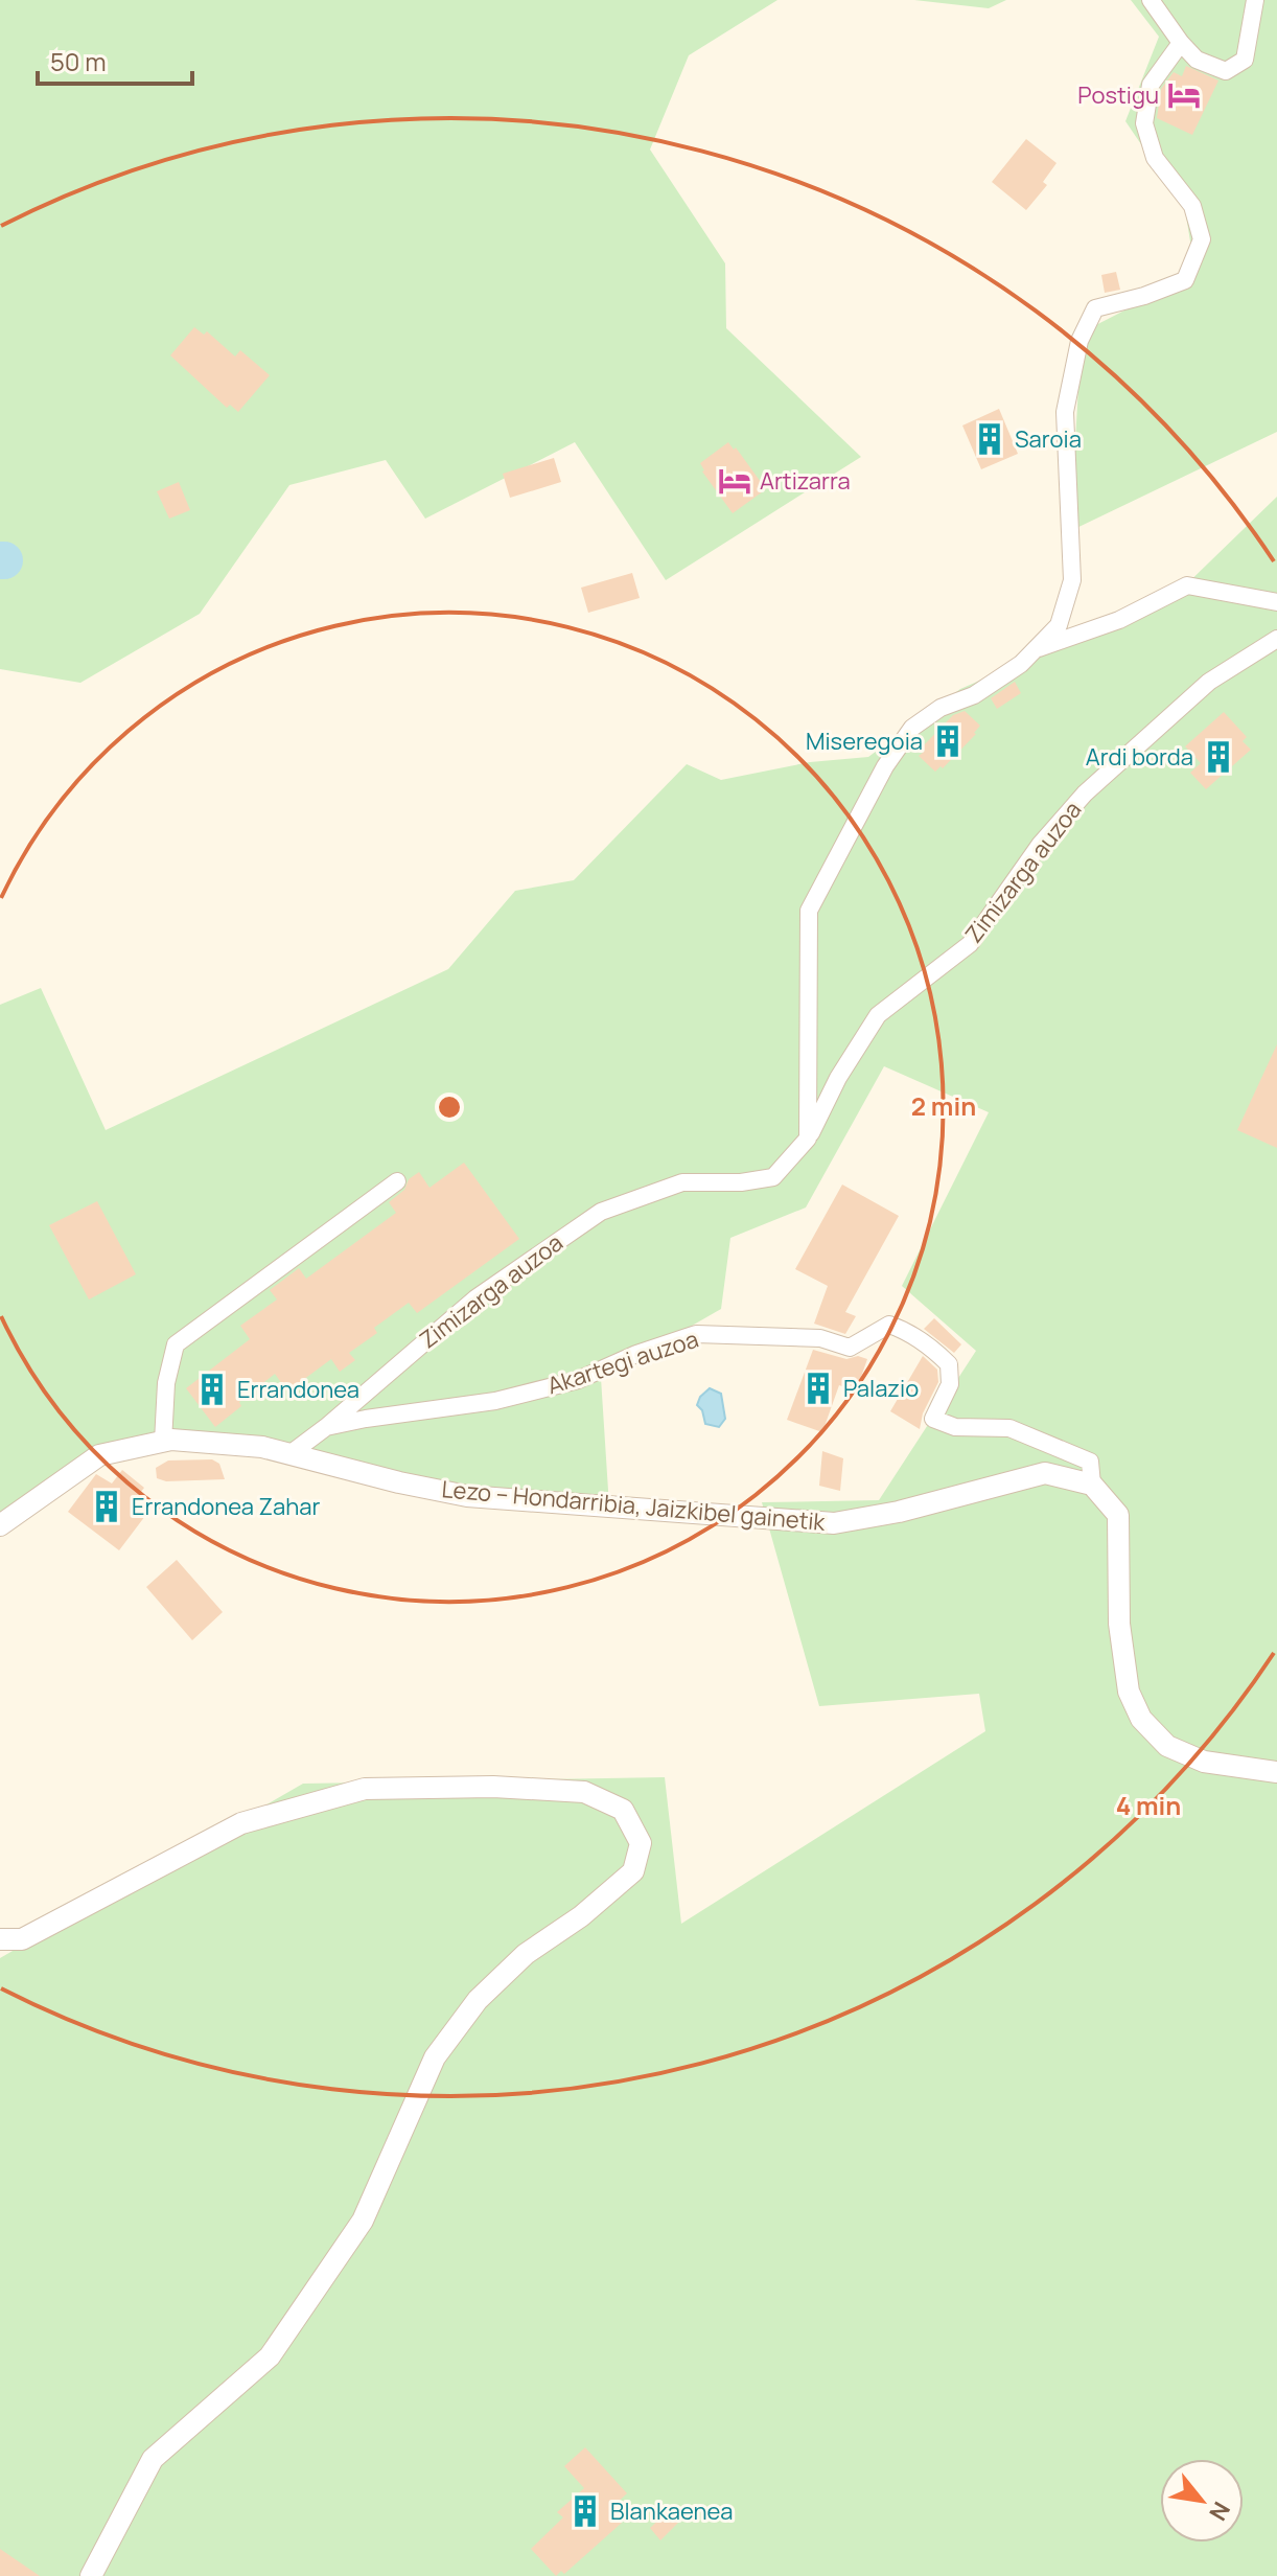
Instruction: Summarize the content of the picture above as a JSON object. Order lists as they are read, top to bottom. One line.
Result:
{"streets":{"street":["Zimizarga auzoa","Akartegi auzoa","Lezo – Hondarribia, Jaizkibel gainetik"]},"crossings":[["Zimizarga auzoa","Akartegi auzoa"],["Akartegi auzoa","Lezo – Hondarribia, Jaizkibel gainetik"]],"places":{"hotel":["Postigu","Artizarra"],"building":["Saroia","Miseregoia","Ardi borda","Palazio","Errandonea","Errandonea Zahar","Blankaenea"]},"scale_bar":"50 m","north":"bottom right","rings":["2 min","4 min"]}
